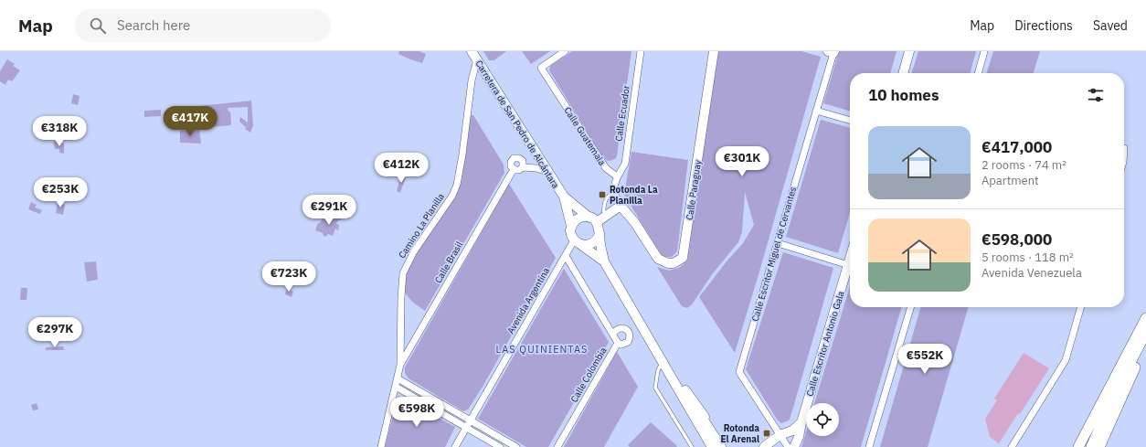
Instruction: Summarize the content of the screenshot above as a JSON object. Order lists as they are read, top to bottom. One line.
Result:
{"streets":{"main road":["Carretera de San Pedro de Alcántara","Calle Paraguay","Calle Escritor Antonio Gala"],"street":["Calle Ecuador","Calle Guatemala","Camino La Planilla","Calle Escritor Miguel de Cervantes","Calle Brasil","Avenida Argentína","Calle Colombia"]},"crossings":[["Calle Ecuador","Calle Guatemala"],["Carretera de San Pedro de Alcántara","Camino La Planilla"],["Carretera de San Pedro de Alcántara","Avenida Argentína"],["Camino La Planilla","Calle Brasil"],["Avenida Argentína","Calle Colombia"]],"districts":["LAS QUINIENTAS"],"places":{"transit":["Rotonda La Planilla","Rotonda El Arenal"]},"page":{"header":"Map","search":"Search here","nav":["Map","Directions","Saved"],"heading":"10 homes","price":["€417K","€318K","€301K","€412K","€253K","€291K","€723K","€297K","€552K","€598K"],"list":[{"name":"€417,000","note":"2 rooms · 74 m² · Apartment"},{"name":"€598,000","note":"5 rooms · 118 m² · Avenida Venezuela"}]}}
